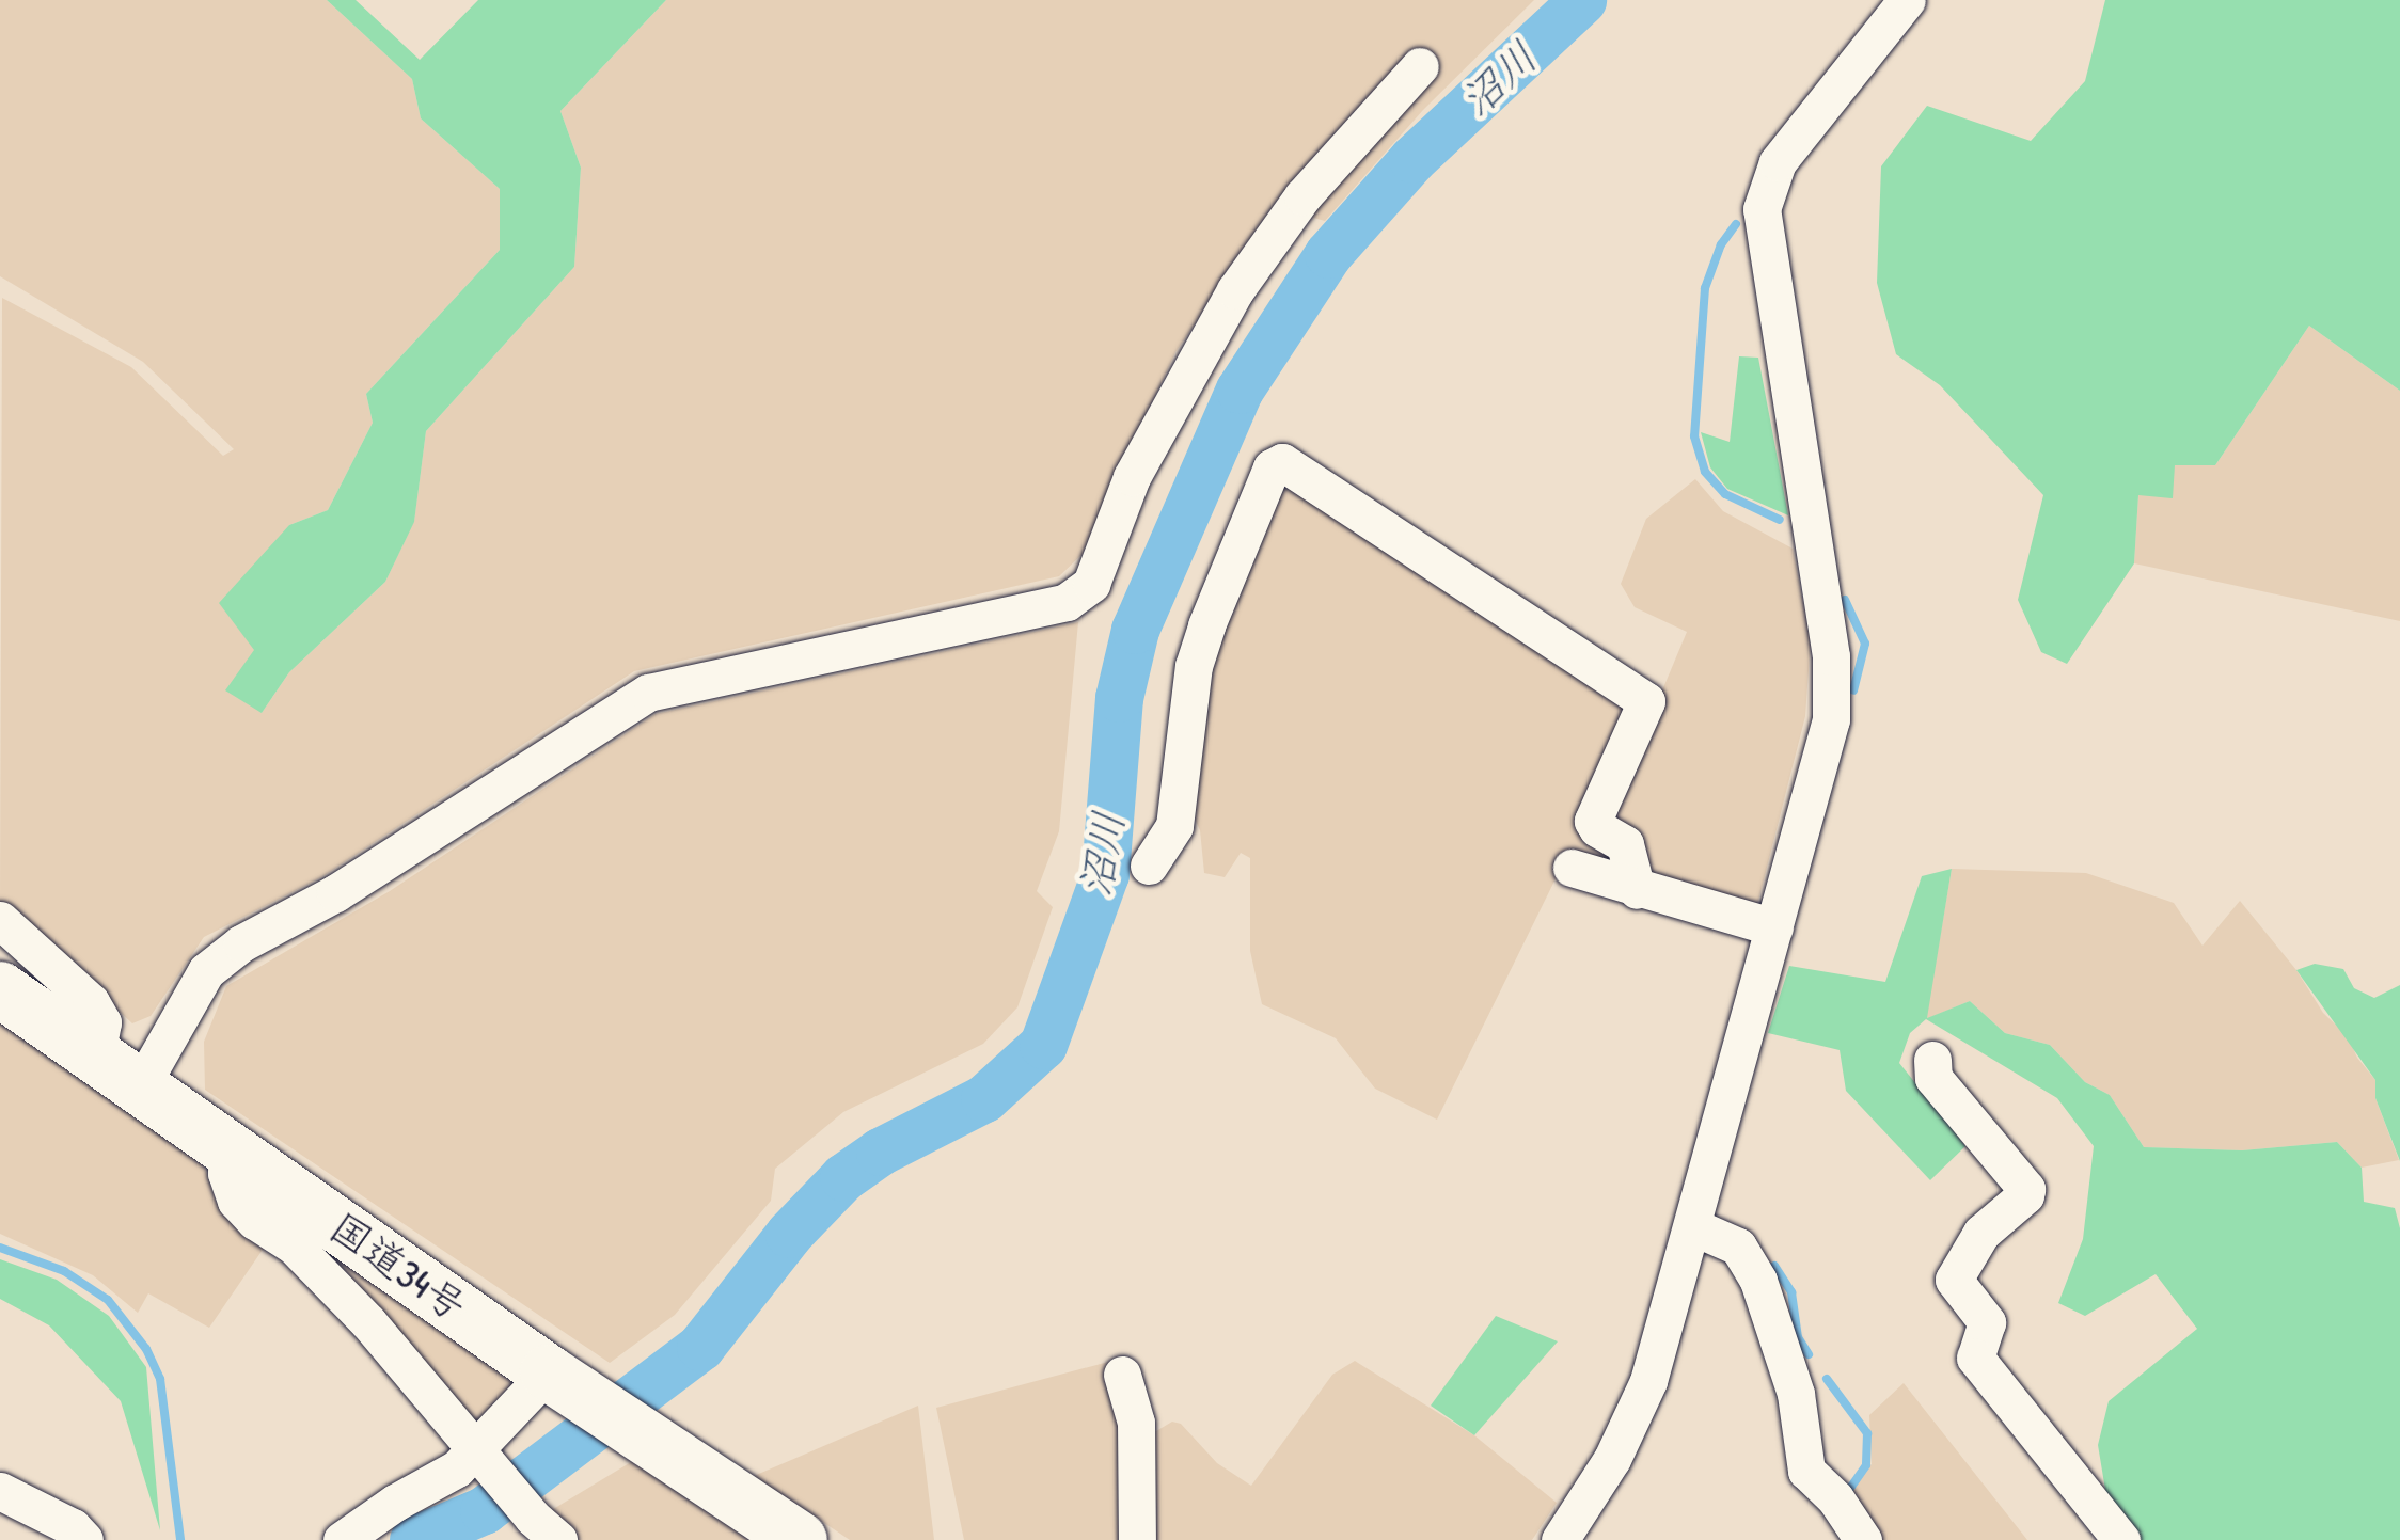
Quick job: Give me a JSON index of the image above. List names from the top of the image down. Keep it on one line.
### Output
{"streets":{"highway":["国道34号"]},"water":["沼川"]}
